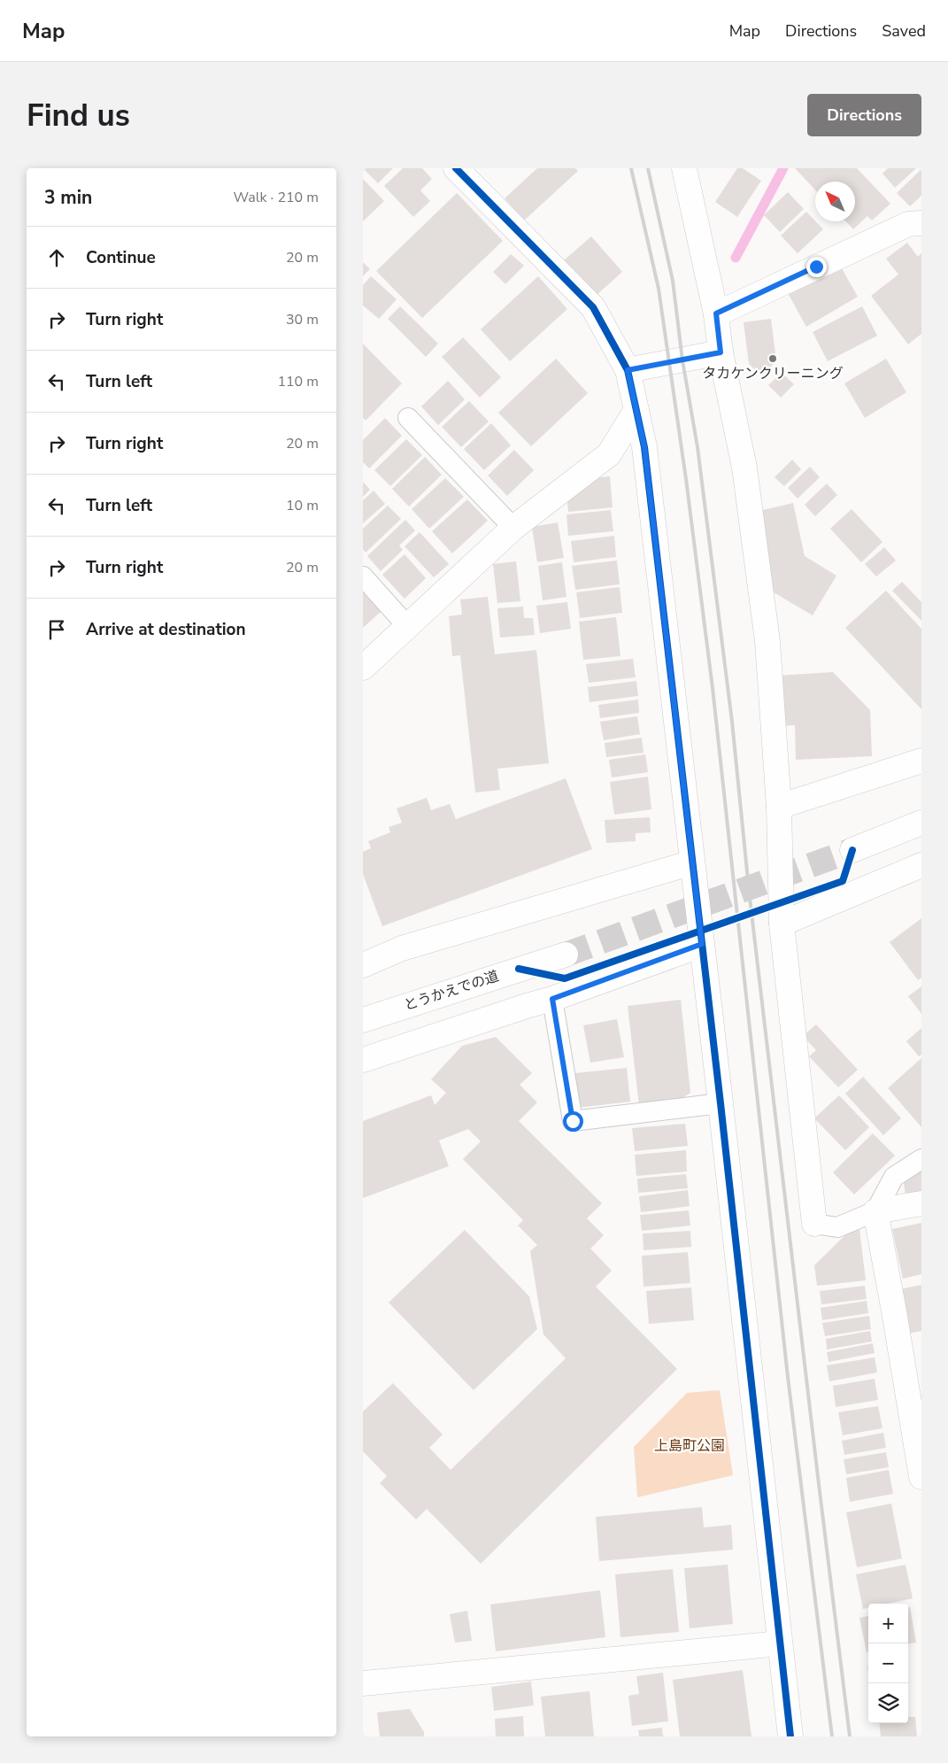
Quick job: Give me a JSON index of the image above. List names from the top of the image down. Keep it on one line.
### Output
{"streets":{"street":["とうかえでの道"]},"parks":["上島町公園"],"places":["タカケンクリーニング"],"north":"top left","page":{"header":"Map","nav":["Map","Directions","Saved"],"buttons":"Directions","title":"Find us","heading":["3 min","Walk · 210 m"],"list":[["Continue","20 m"],["Turn right","30 m"],["Turn left","110 m"],["Turn right","20 m"],["Turn left","10 m"],["Turn right","20 m"],"Arrive at destination"],"map_buttons":["+","−"]}}
